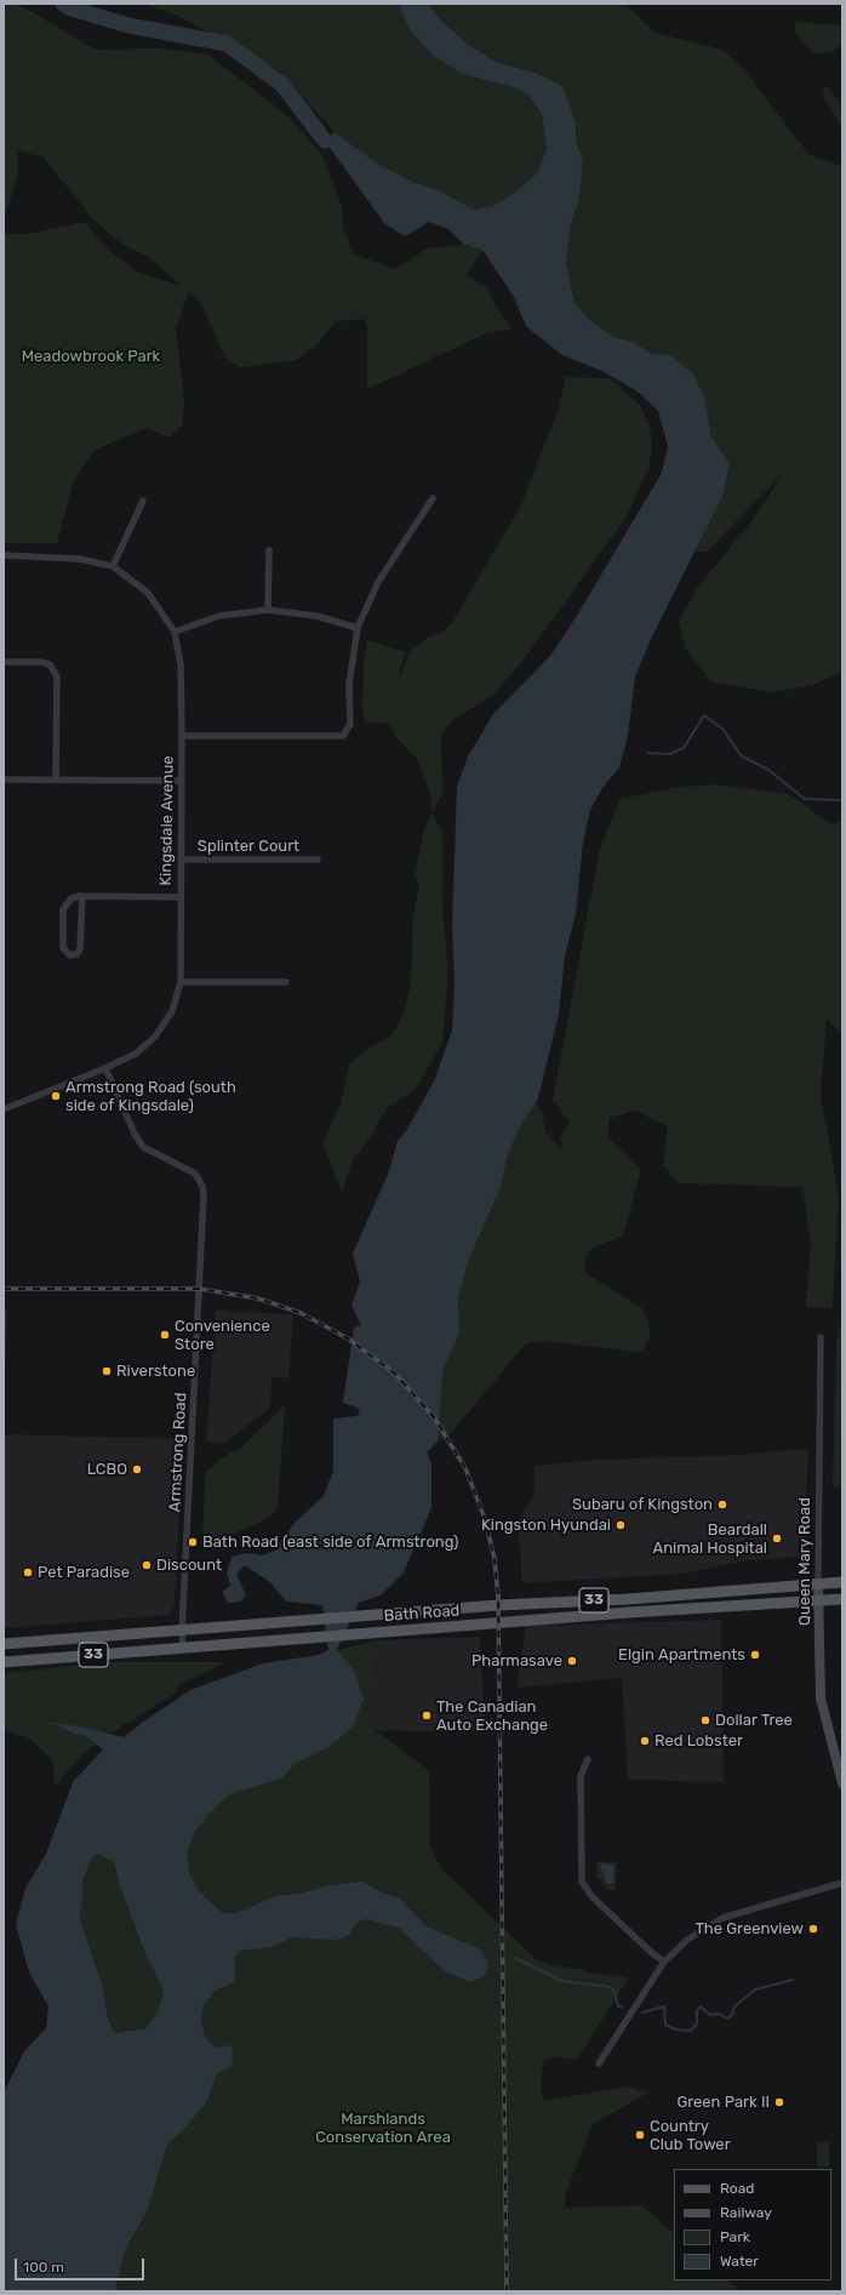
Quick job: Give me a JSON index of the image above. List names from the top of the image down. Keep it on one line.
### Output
{"streets":{"main road":["33","Bath Road"],"street":["Kingsdale Avenue","Splinter Court","Armstrong Road","Queen Mary Road"]},"crossings":[["Kingsdale Avenue","Splinter Court"],["Kingsdale Avenue","Armstrong Road"],["Armstrong Road","Bath Road"],["Queen Mary Road","Bath Road"]],"parks":["Meadowbrook Park","Marshlands Conservation Area"],"places":["Armstrong Road (south side of Kingsdale)","Convenience Store","Riverstone","LCBO","Subaru of Kingston","Kingston Hyundai","Beardall Animal Hospital","Bath Road (east side of Armstrong)","Discount","Pet Paradise","Elgin Apartments","Pharmasave","The Canadian Auto Exchange","Dollar Tree","Red Lobster","The Greenview","Green Park II","Country Club Tower"],"legend":["Road","Railway","Park","Water"],"scale_bar":"100 m"}
